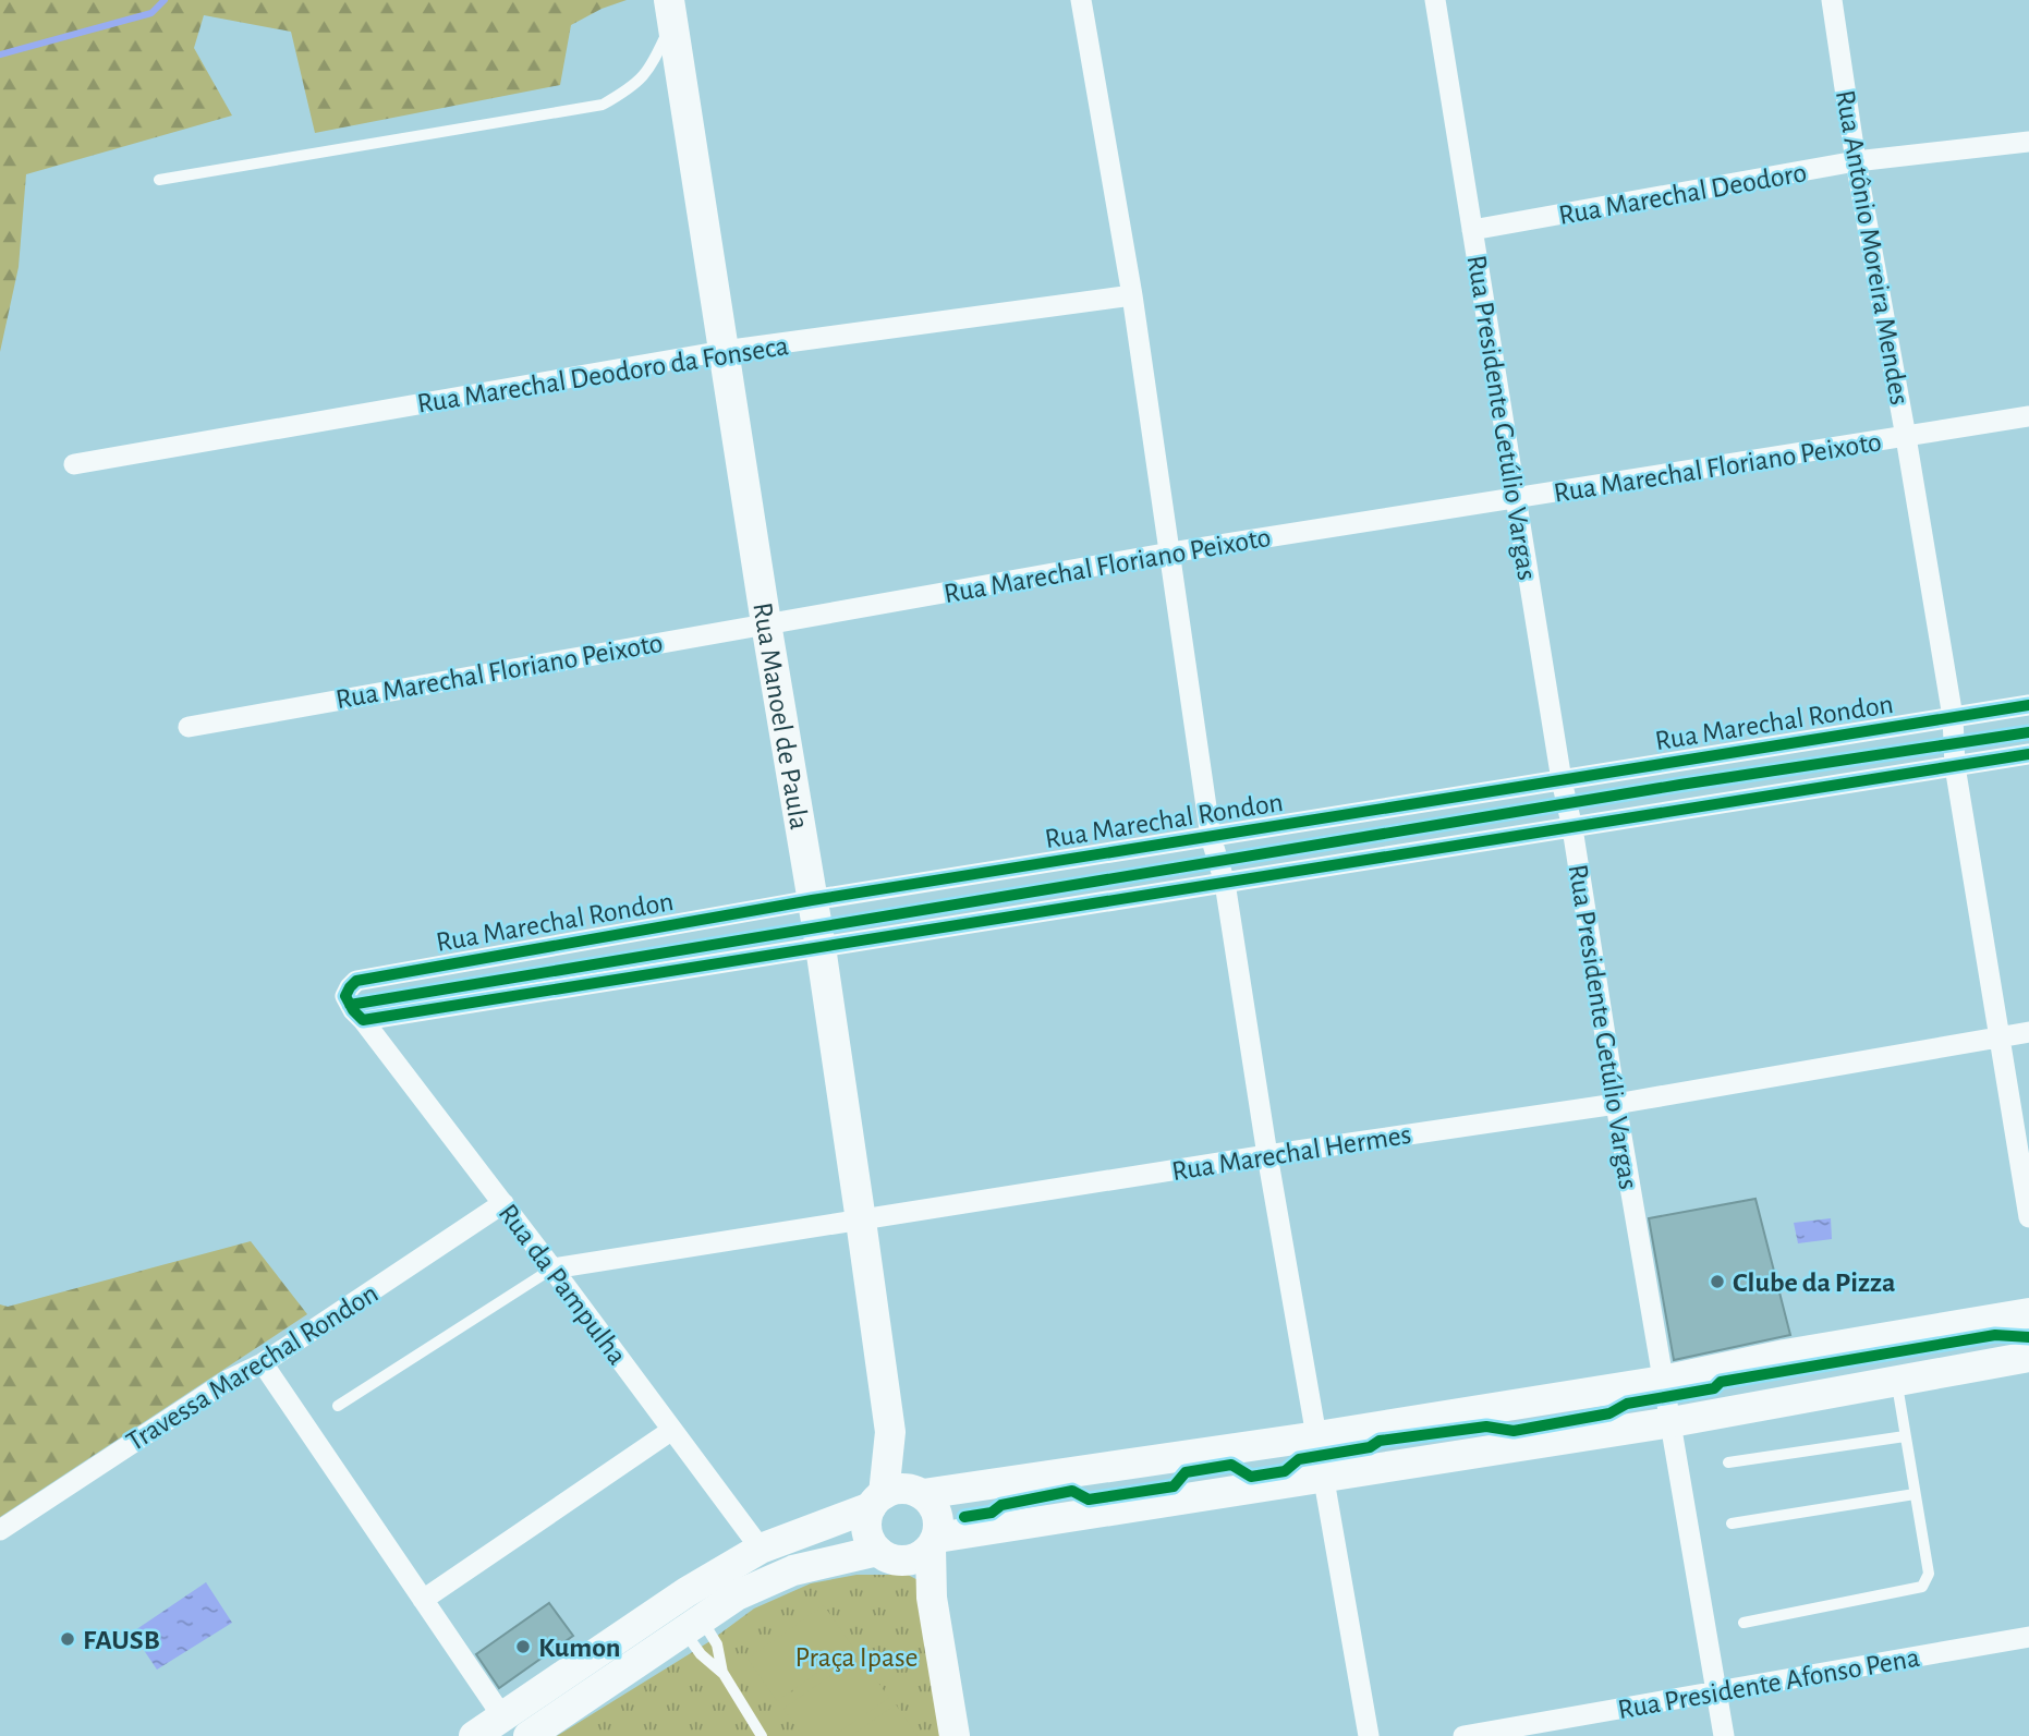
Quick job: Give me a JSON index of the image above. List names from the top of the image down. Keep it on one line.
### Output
{"streets":{"main road":["Rua Manoel de Paula"],"street":["Rua Marechal Deodoro","Rua Antônio Moreira Mendes","Rua Marechal Deodoro da Fonseca","Rua Presidente Getúlio Vargas","Rua Marechal Floriano Peixoto","Rua Marechal Rondon","Rua Marechal Hermes","Rua da Pampulha","Travessa Marechal Rondon","Rua Presidente Afonso Pena"]},"crossings":[["Rua Marechal Deodoro","Rua Antônio Moreira Mendes"],["Rua Marechal Deodoro","Rua Presidente Getúlio Vargas"],["Rua Antônio Moreira Mendes","Rua Marechal Floriano Peixoto"],["Rua Antônio Moreira Mendes","Rua Marechal Rondon"],["Rua Antônio Moreira Mendes","Rua Marechal Hermes"],["Rua Marechal Deodoro da Fonseca","Rua Manoel de Paula"],["Rua Presidente Getúlio Vargas","Rua Marechal Floriano Peixoto"],["Rua Presidente Getúlio Vargas","Rua Marechal Rondon"],["Rua Presidente Getúlio Vargas","Rua Marechal Hermes"],["Rua Presidente Getúlio Vargas","Rua Presidente Afonso Pena"],["Rua Marechal Floriano Peixoto","Rua Manoel de Paula"],["Rua Manoel de Paula","Rua Marechal Rondon"],["Rua Manoel de Paula","Rua Marechal Hermes"],["Rua Marechal Rondon","Rua da Pampulha"],["Rua Marechal Hermes","Rua da Pampulha"],["Rua da Pampulha","Travessa Marechal Rondon"]],"parks":["Praça Ipase"],"places":["Clube da Pizza","FAUSB","Kumon"]}
